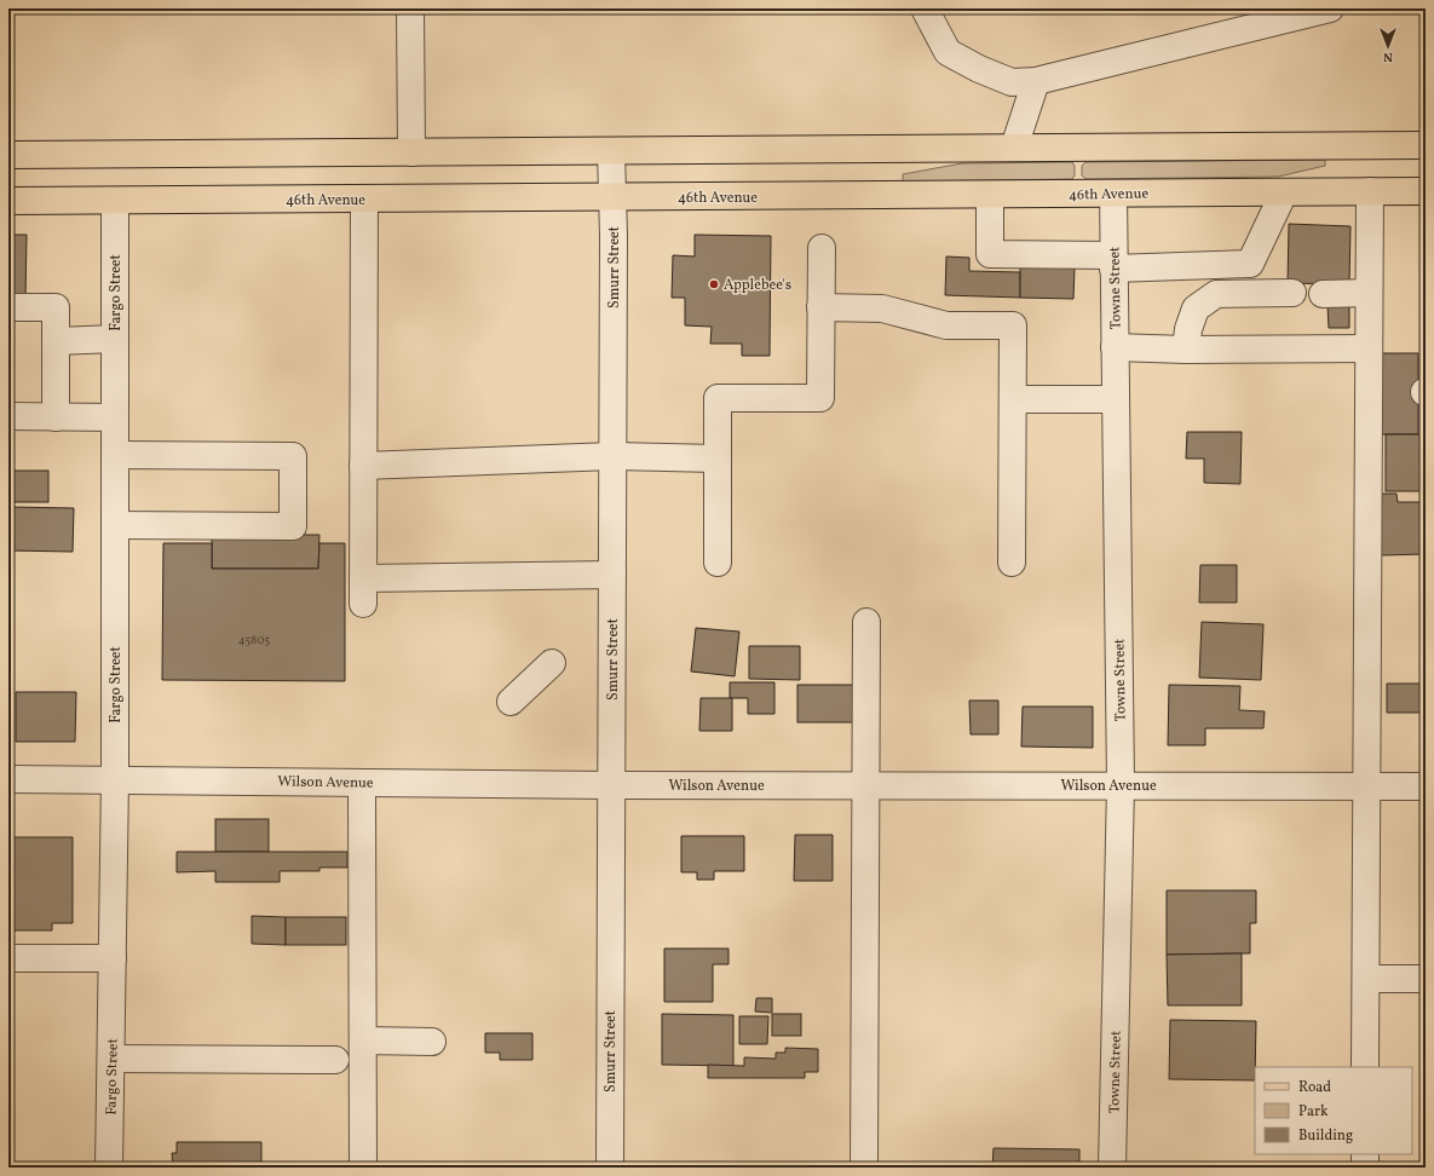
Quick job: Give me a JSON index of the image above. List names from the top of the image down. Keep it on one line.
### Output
{"streets":{"main road":["46th Avenue"],"street":["Smurr Street","Towne Street","Fargo Street","Wilson Avenue"]},"crossings":[["46th Avenue","Smurr Street"],["46th Avenue","Towne Street"],["46th Avenue","Fargo Street"],["Smurr Street","Wilson Avenue"],["Towne Street","Wilson Avenue"],["Fargo Street","Wilson Avenue"]],"places":["Applebee's"],"house_numbers":["45805"],"legend":["Road","Park","Building"],"north":"bottom"}
